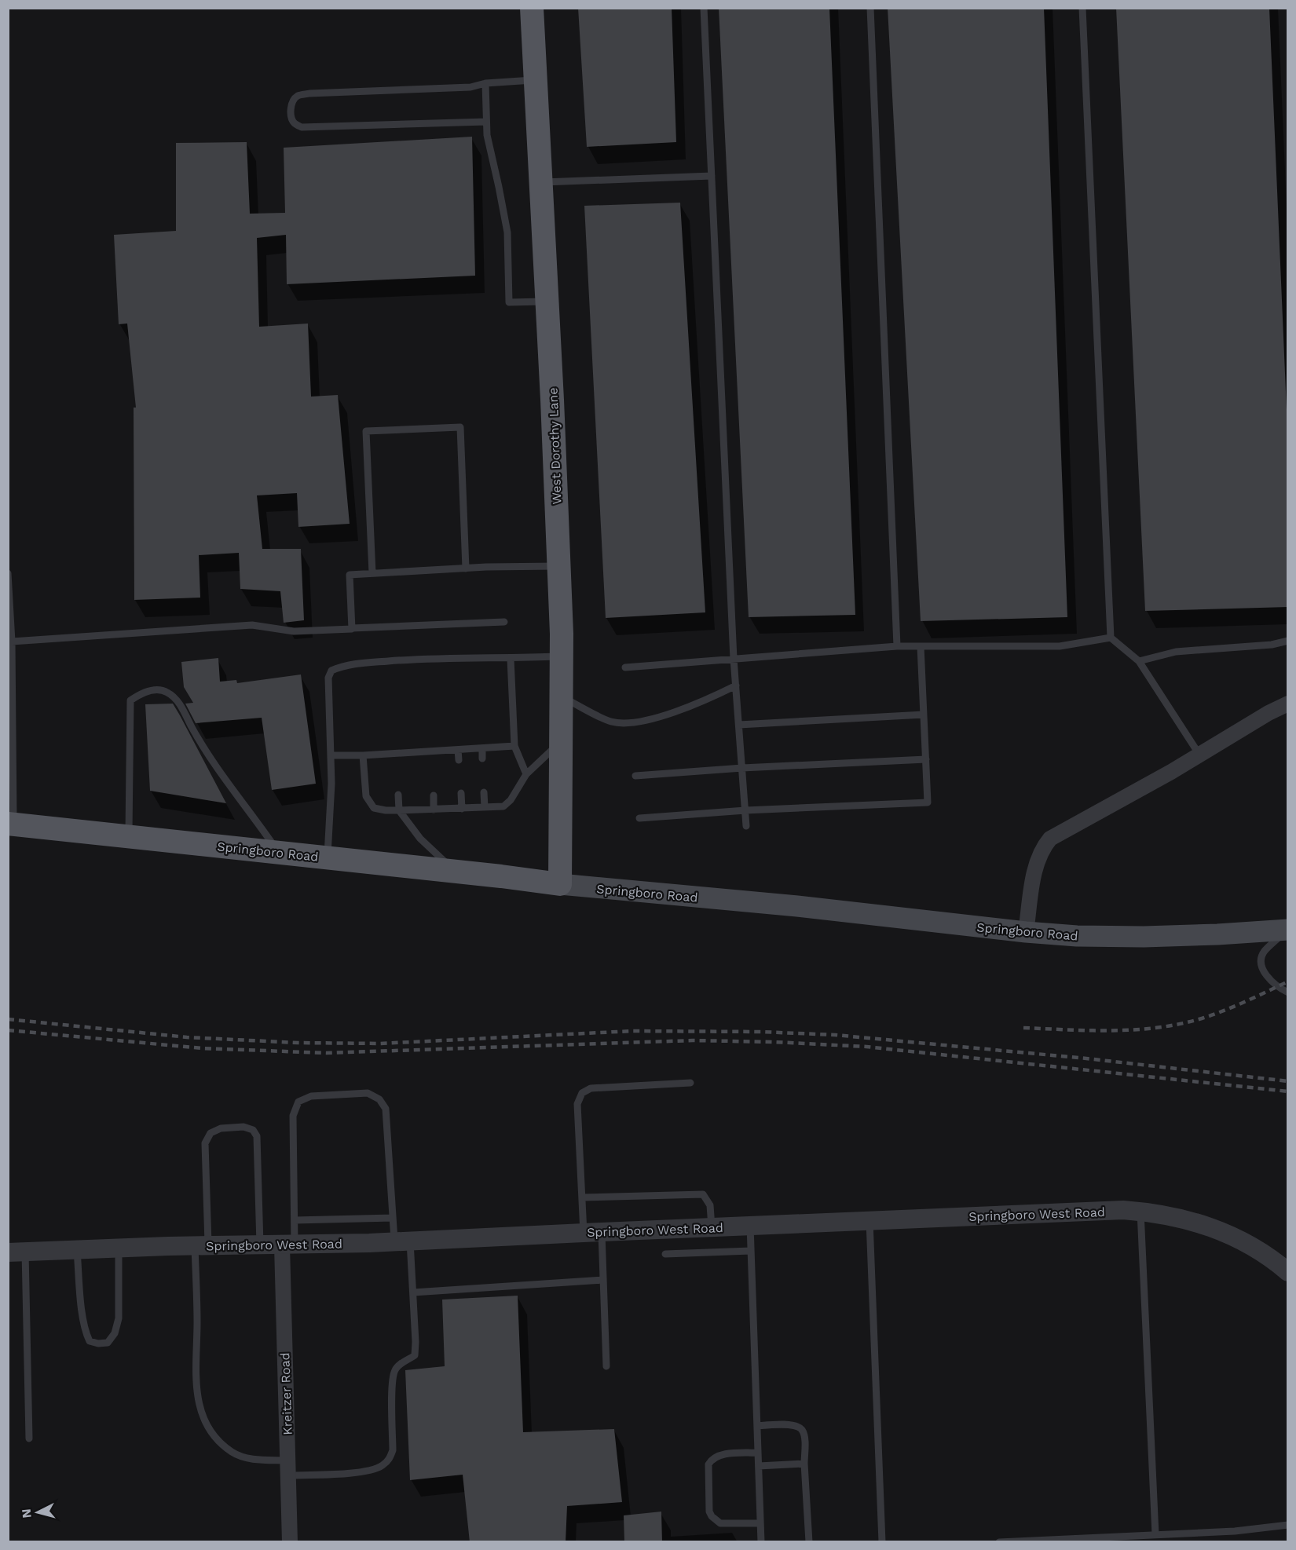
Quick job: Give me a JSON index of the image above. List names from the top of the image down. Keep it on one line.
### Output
{"streets":{"main road":["West Dorothy Lane","Springboro Road"],"street":["Springboro West Road","Kreitzer Road"]},"crossings":[["West Dorothy Lane","Springboro Road"],["Springboro West Road","Kreitzer Road"]],"north":"left"}
